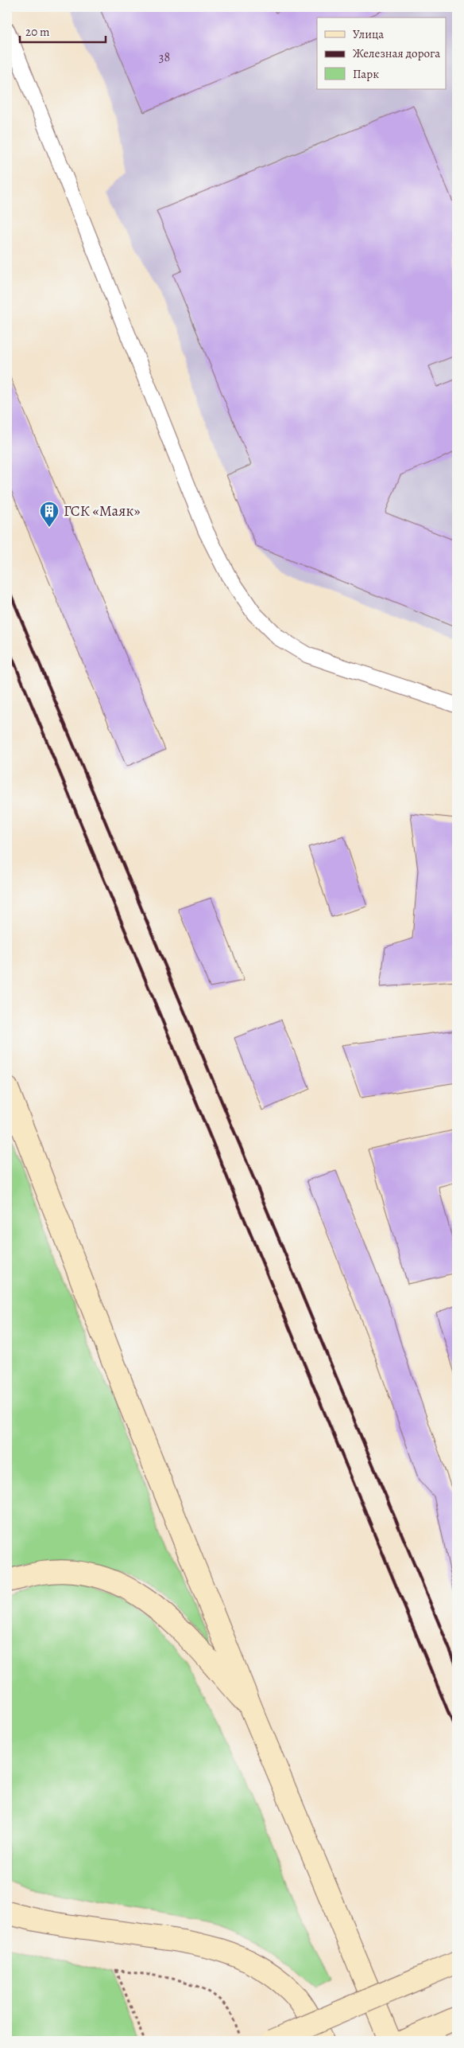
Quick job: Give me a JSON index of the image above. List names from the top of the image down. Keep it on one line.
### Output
{"places":{"building":["ГСК «Маяк»"]},"house_numbers":["38"],"legend":["Улица","Железная дорога","Парк"],"scale_bar":"20 m"}
